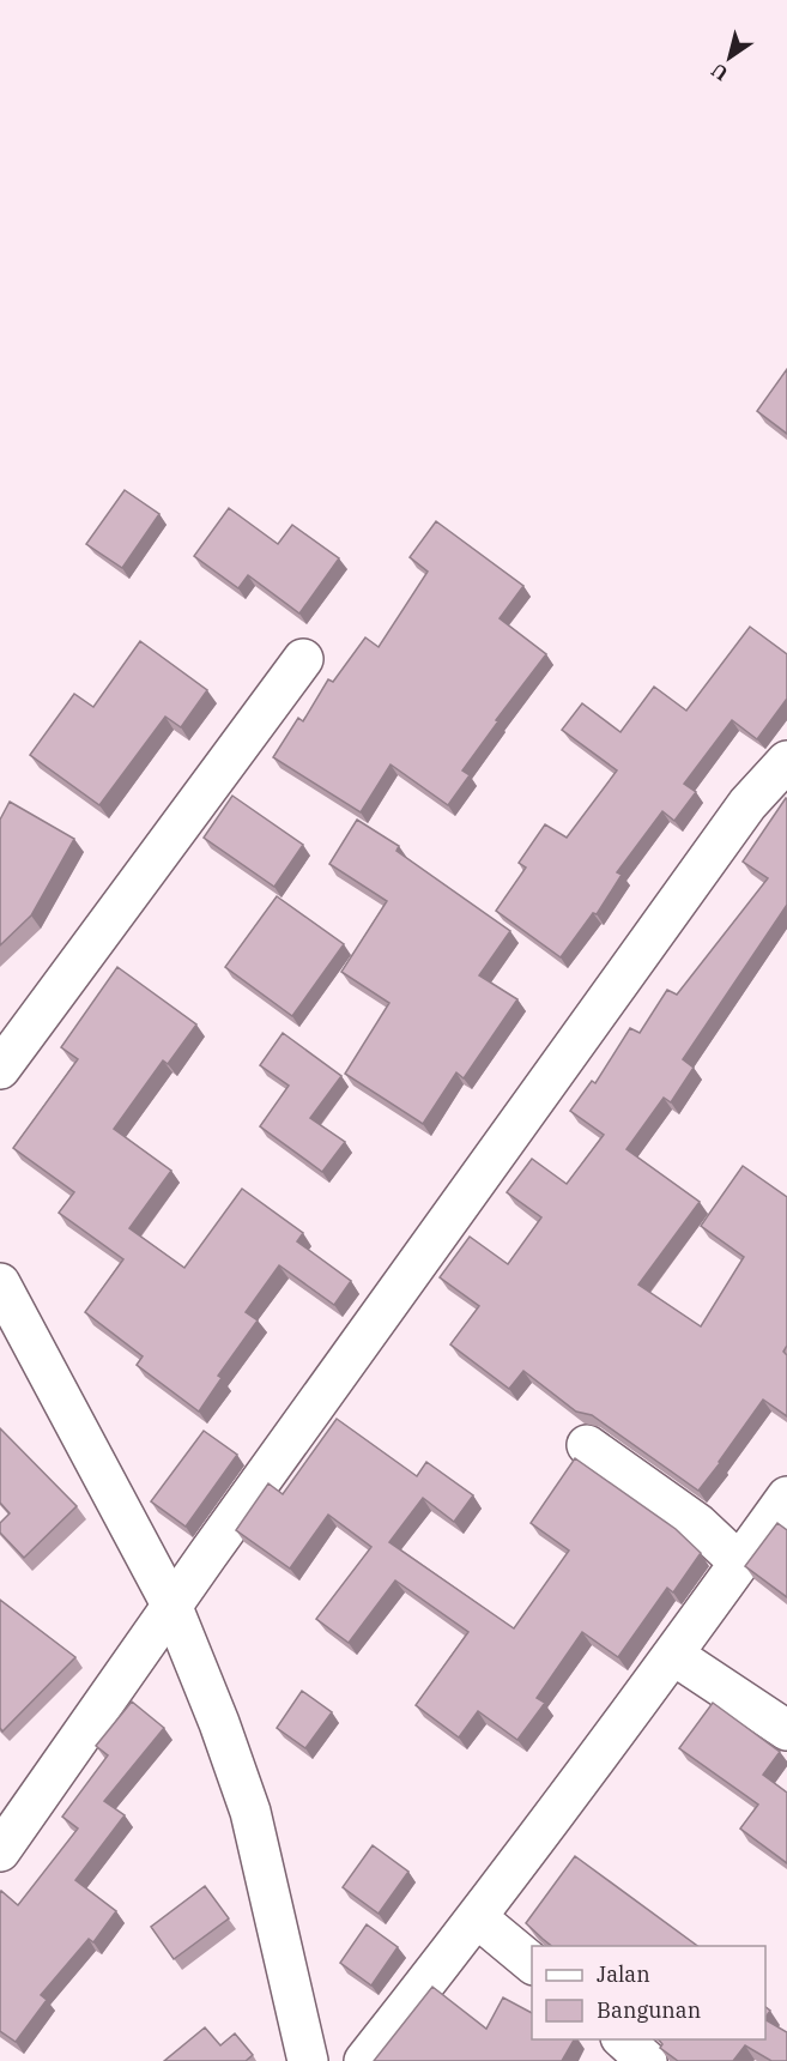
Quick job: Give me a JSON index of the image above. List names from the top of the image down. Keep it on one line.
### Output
{"legend":["Jalan","Bangunan"],"north":"bottom left"}
